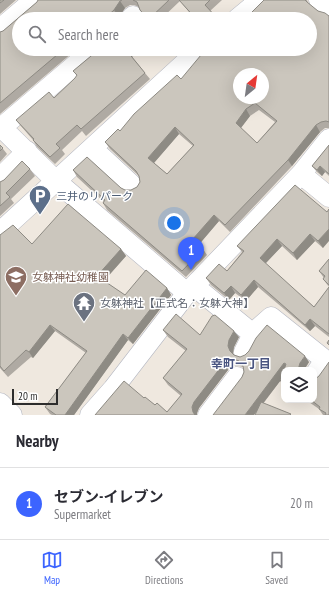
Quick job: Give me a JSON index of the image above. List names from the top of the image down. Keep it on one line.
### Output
{"districts":["幸町一丁目"],"places":{"parking":["三井のリパーク"],"school or university":["女躰神社幼稚園"],"temple":["女躰神社【正式名：女躰大神】"]},"scale_bar":"20 m","north":"top right","page":{"search":"Search here","pins":"1","scale":"20 m","heading":"Nearby","list":[{"mark":"1","name":"セブン-イレブン","note":"Supermarket","value":"20 m"}],"nav":["Map","Directions","Saved"]}}
